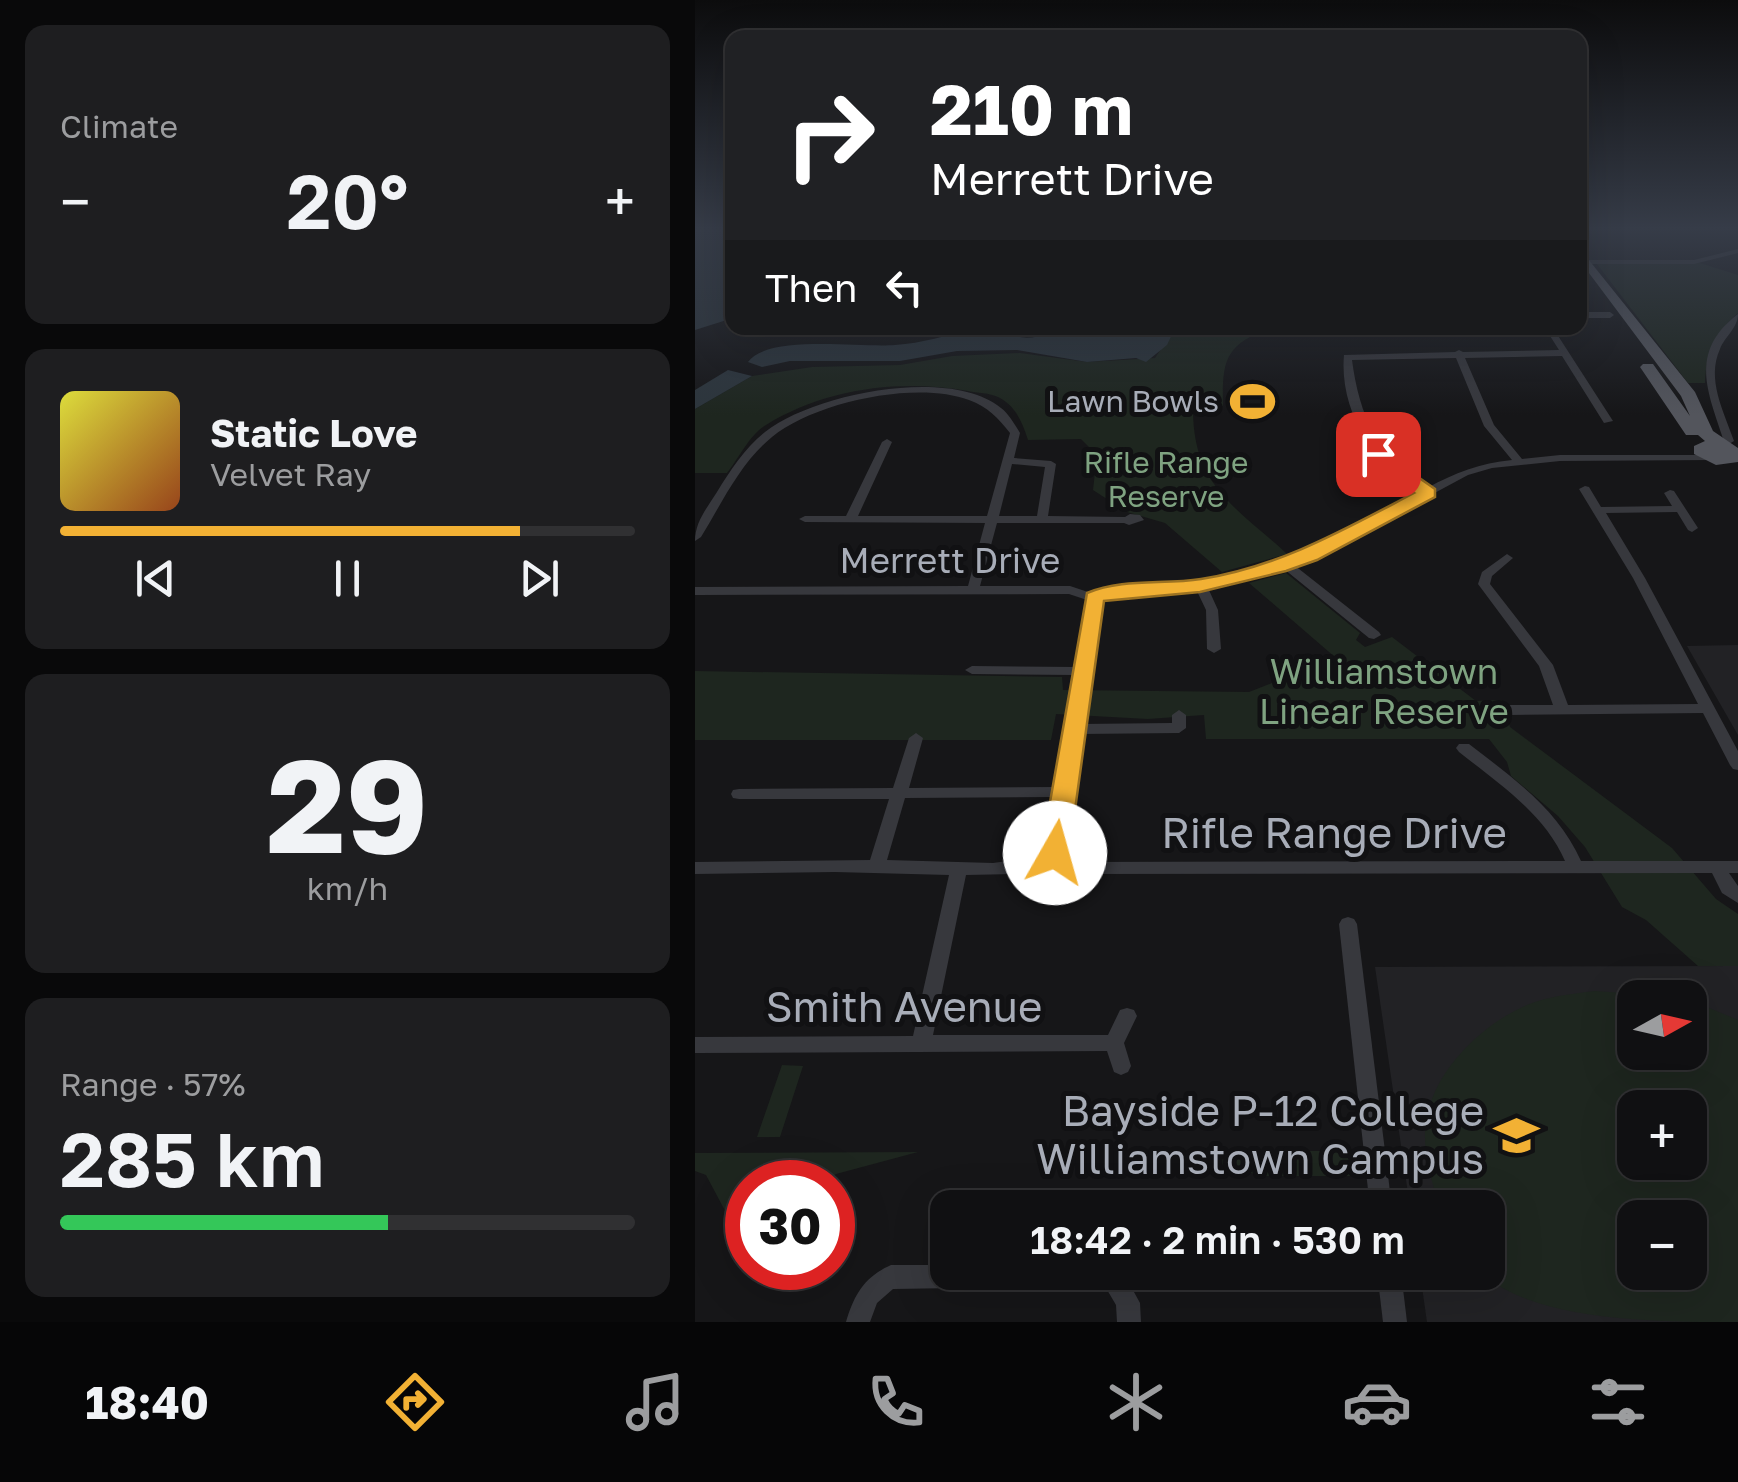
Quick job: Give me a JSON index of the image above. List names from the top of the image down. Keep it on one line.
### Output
{"streets":{"street":["Merrett Drive","Rifle Range Drive","Smith Avenue"]},"parks":["Rifle Range Reserve","Williamstown Linear Reserve"],"places":{"sports":["Lawn Bowls"],"school or university":["Bayside P-12 College Williamstown Campus"]},"north":"right","page":{"tile":["Climate",["29","km/h"],["Range · 57%","285 km"]],"turn":["210 m","Merrett Drive"],"heat":["−","20°","+"],"then":"Then","song":["Static Love","Velvet Ray"],"map_buttons":["+","−"],"limit":"30","trip":"18:42 · 2 min · 530 m","tabs":"18:40"}}
